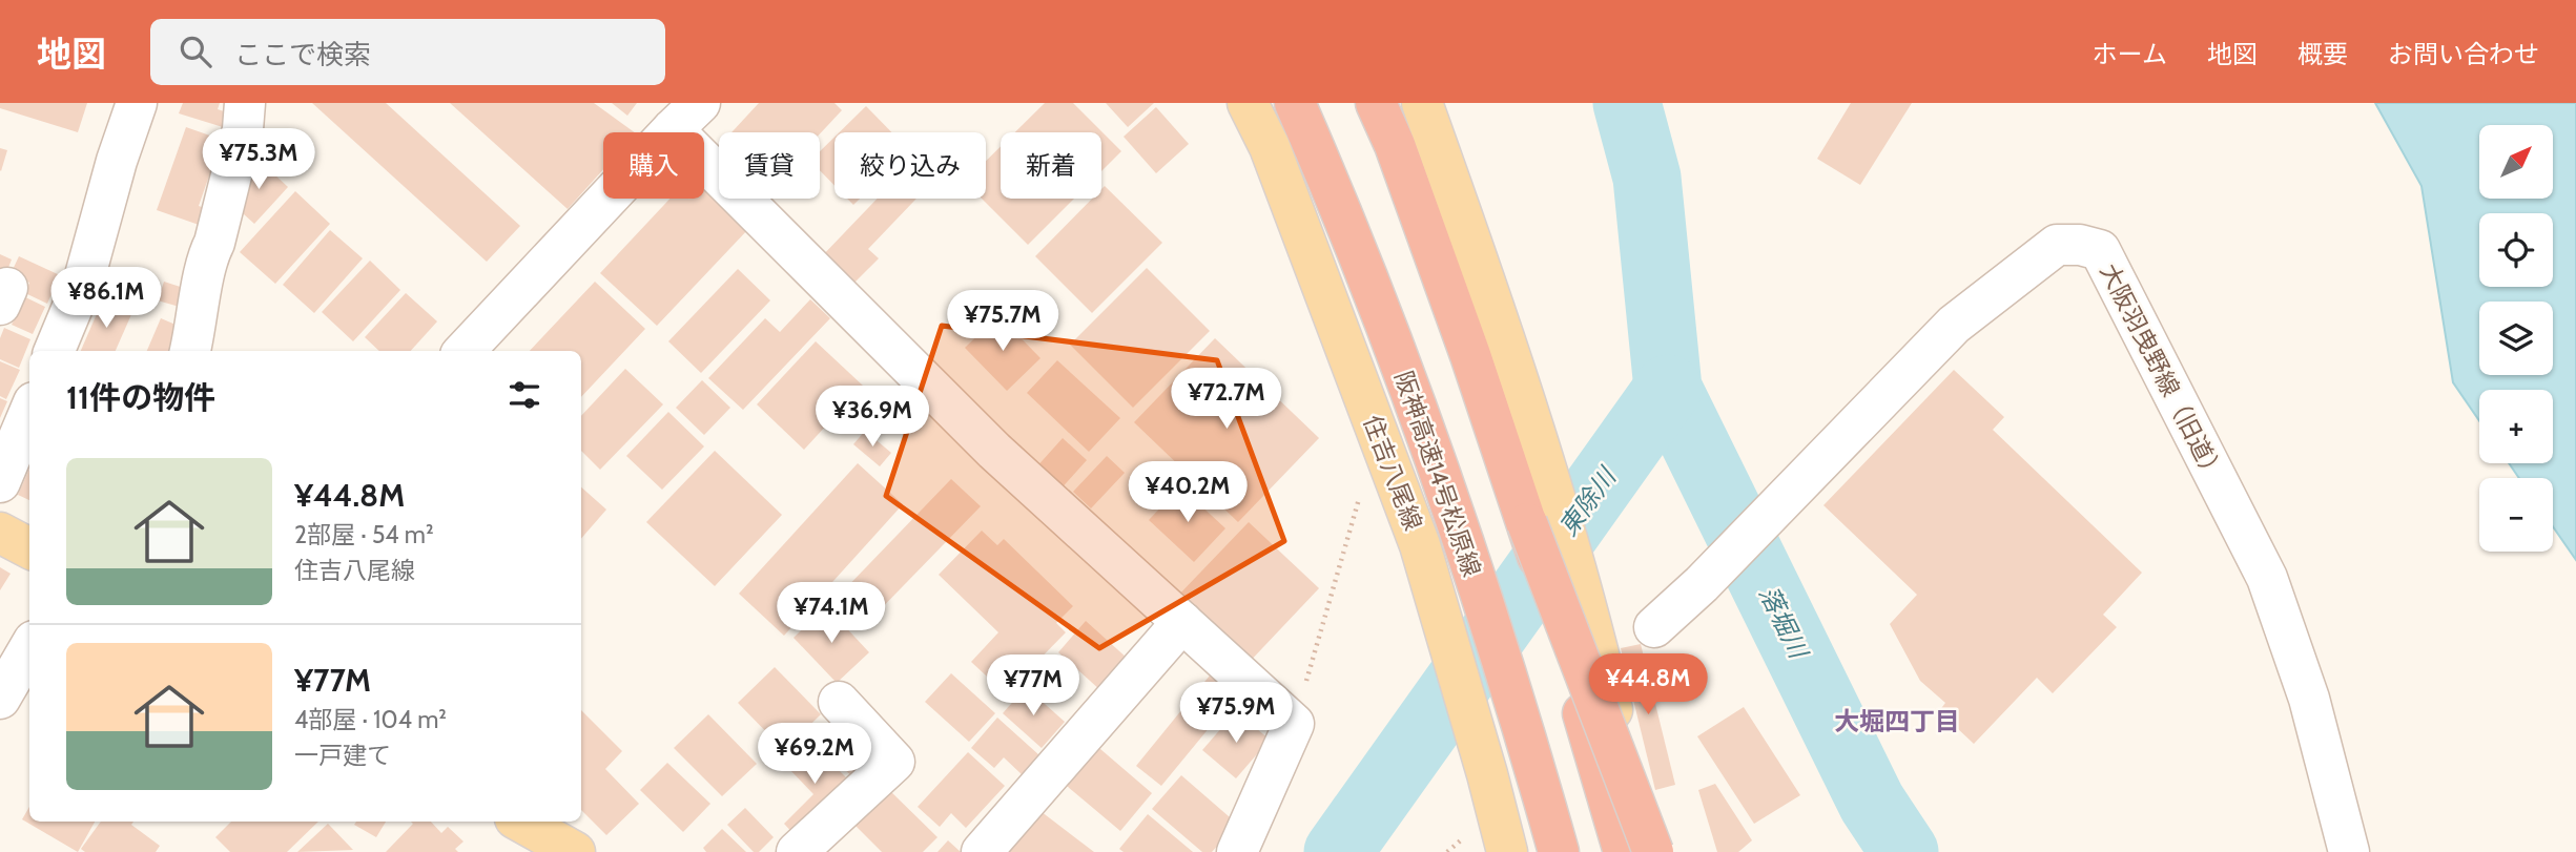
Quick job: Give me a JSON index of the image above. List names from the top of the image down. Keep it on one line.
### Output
{"streets":{"highway":["阪神高速14号松原線"],"main road":["住吉八尾線"],"street":["大阪羽曳野線（旧道）"]},"districts":["大堀四丁目"],"water":["東除川","落堀川"],"north":"top right","page":{"header":"地図","search":"ここで検索","nav":["ホーム","地図","概要","お問い合わせ"],"map_buttons":["+","−"],"price":["¥75.3M","¥86.1M","¥75.7M","¥72.7M","¥36.9M","¥40.2M","¥74.1M","¥44.8M","¥77M","¥75.9M","¥69.2M"],"chip":["購入","賃貸","絞り込み","新着"],"heading":"11件の物件","list":[{"name":"¥44.8M","note":"2部屋 · 54 m² · 住吉八尾線"},{"name":"¥77M","note":"4部屋 · 104 m² · 一戸建て"}]}}
